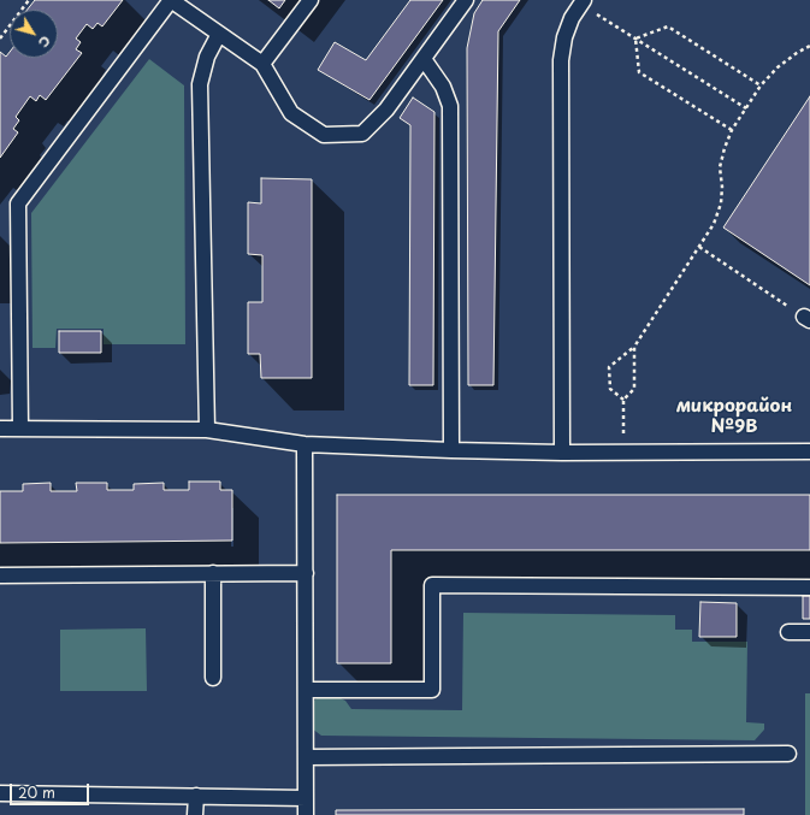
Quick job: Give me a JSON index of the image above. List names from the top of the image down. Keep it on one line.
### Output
{"districts":["микрорайон №9В"],"scale_bar":"20 m","north":"bottom right"}
